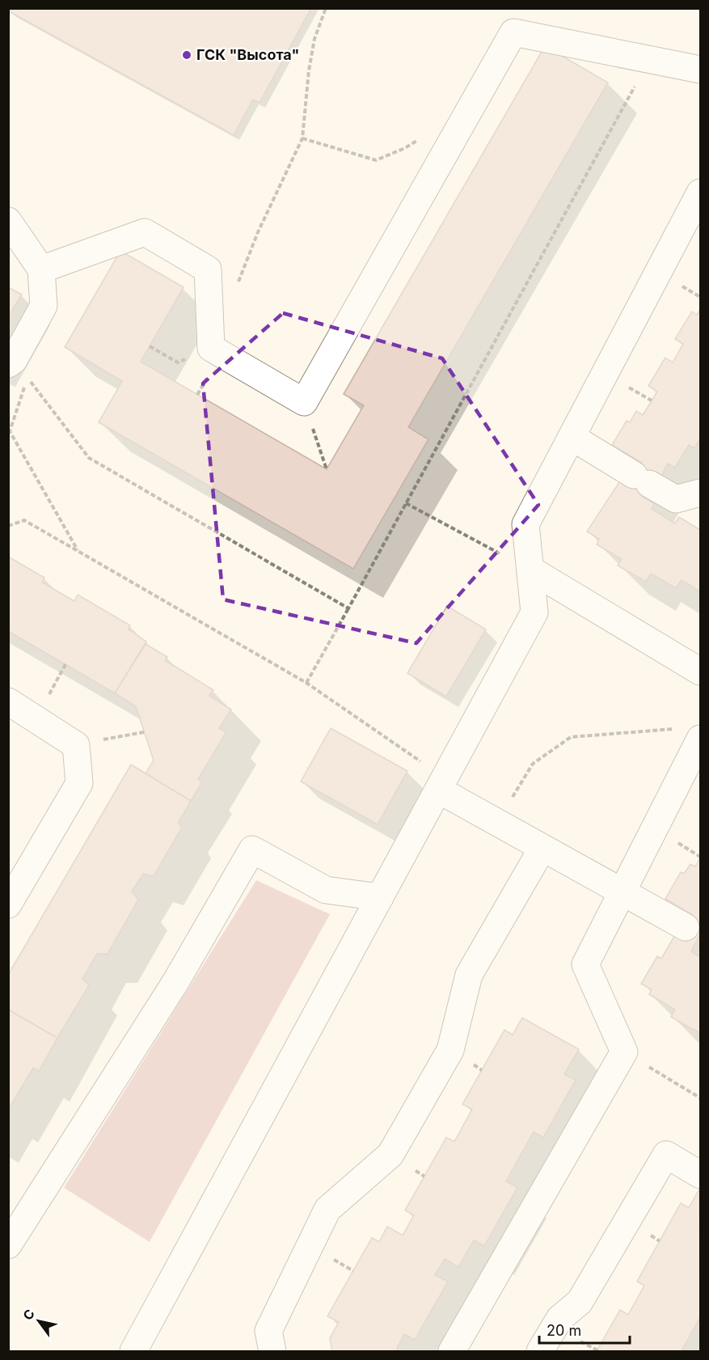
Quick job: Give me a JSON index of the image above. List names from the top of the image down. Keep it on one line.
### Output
{"places":["ГСК \"Высота\""],"scale_bar":"20 m","north":"top left"}
